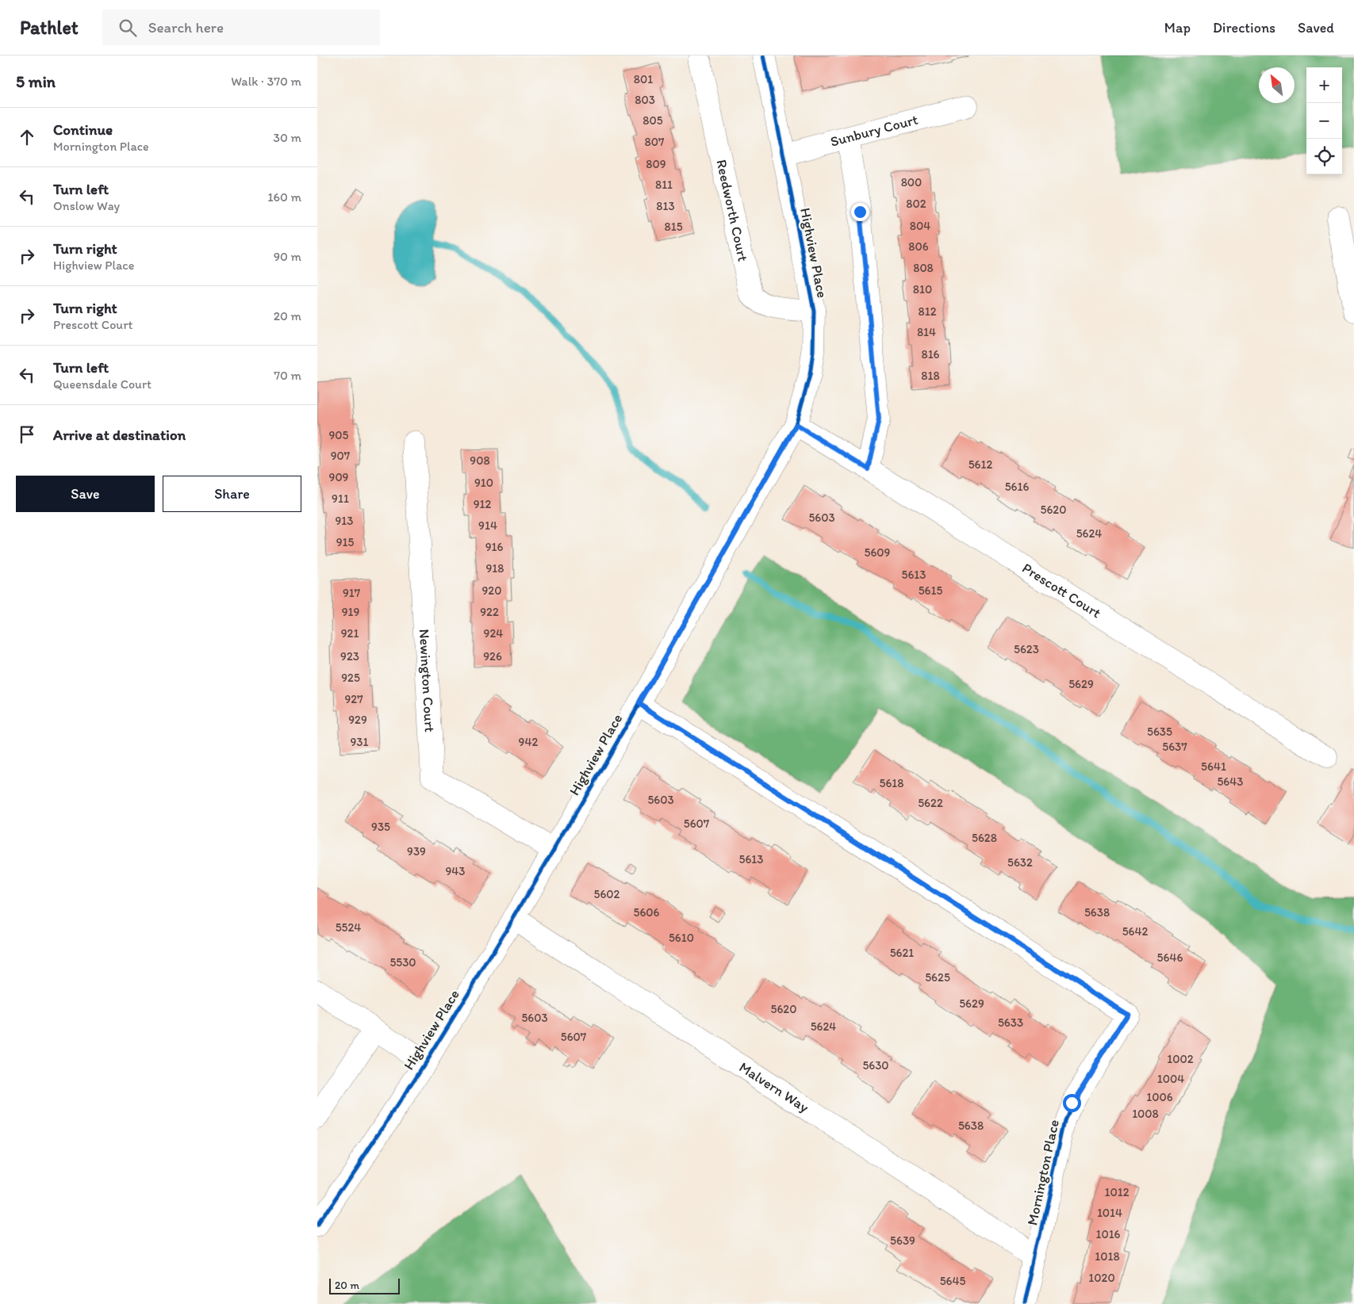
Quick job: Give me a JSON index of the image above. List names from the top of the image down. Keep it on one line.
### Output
{"streets":{"street":["Sunbury Court","Reedworth Court","Highview Place","Prescott Court","Newington Court","Malvern Way","Mornington Place"]},"crossings":[["Sunbury Court","Highview Place"],["Reedworth Court","Highview Place"],["Highview Place","Prescott Court"],["Highview Place","Newington Court"],["Highview Place","Malvern Way"],["Highview Place","Mornington Place"],["Malvern Way","Mornington Place"]],"house_numbers":["801","803","805","807","809","800","811","802","813","804","815","806","808","810","812","814","816","818","905","907","908","5612","909","910","5616","911","912","5620","5603","913","914","5624","915","916","5609","918","5613","920","5615","917","919","922","921","924","5623","923","926","925","5629","927","929","5635","931","942","5637","5641","5643","5618","5603","5622","5607","935","5628","939","5613","5632","943","5602","5606","5638","5524","5642","5610","5621","5646","5530","5625","5629","5620","5603","5633","5624","5607","1002","5630","1004","1006","1008","5638","1012","1014","1016","5639","1018","1020","5645"],"scale_bar":"20 m","north":"top left","page":{"header":"Pathlet","search":"Search here","nav":["Map","Directions","Saved"],"heading":["5 min","Walk · 370 m"],"map_buttons":["+","−"],"list":[["Continue","Mornington Place","30 m"],["Turn left","Onslow Way","160 m"],["Turn right","Highview Place","90 m"],["Turn right","Prescott Court","20 m"],["Turn left","Queensdale Court","70 m"],"Arrive at destination"],"buttons":["Save","Share"],"scale":"20 m"}}
